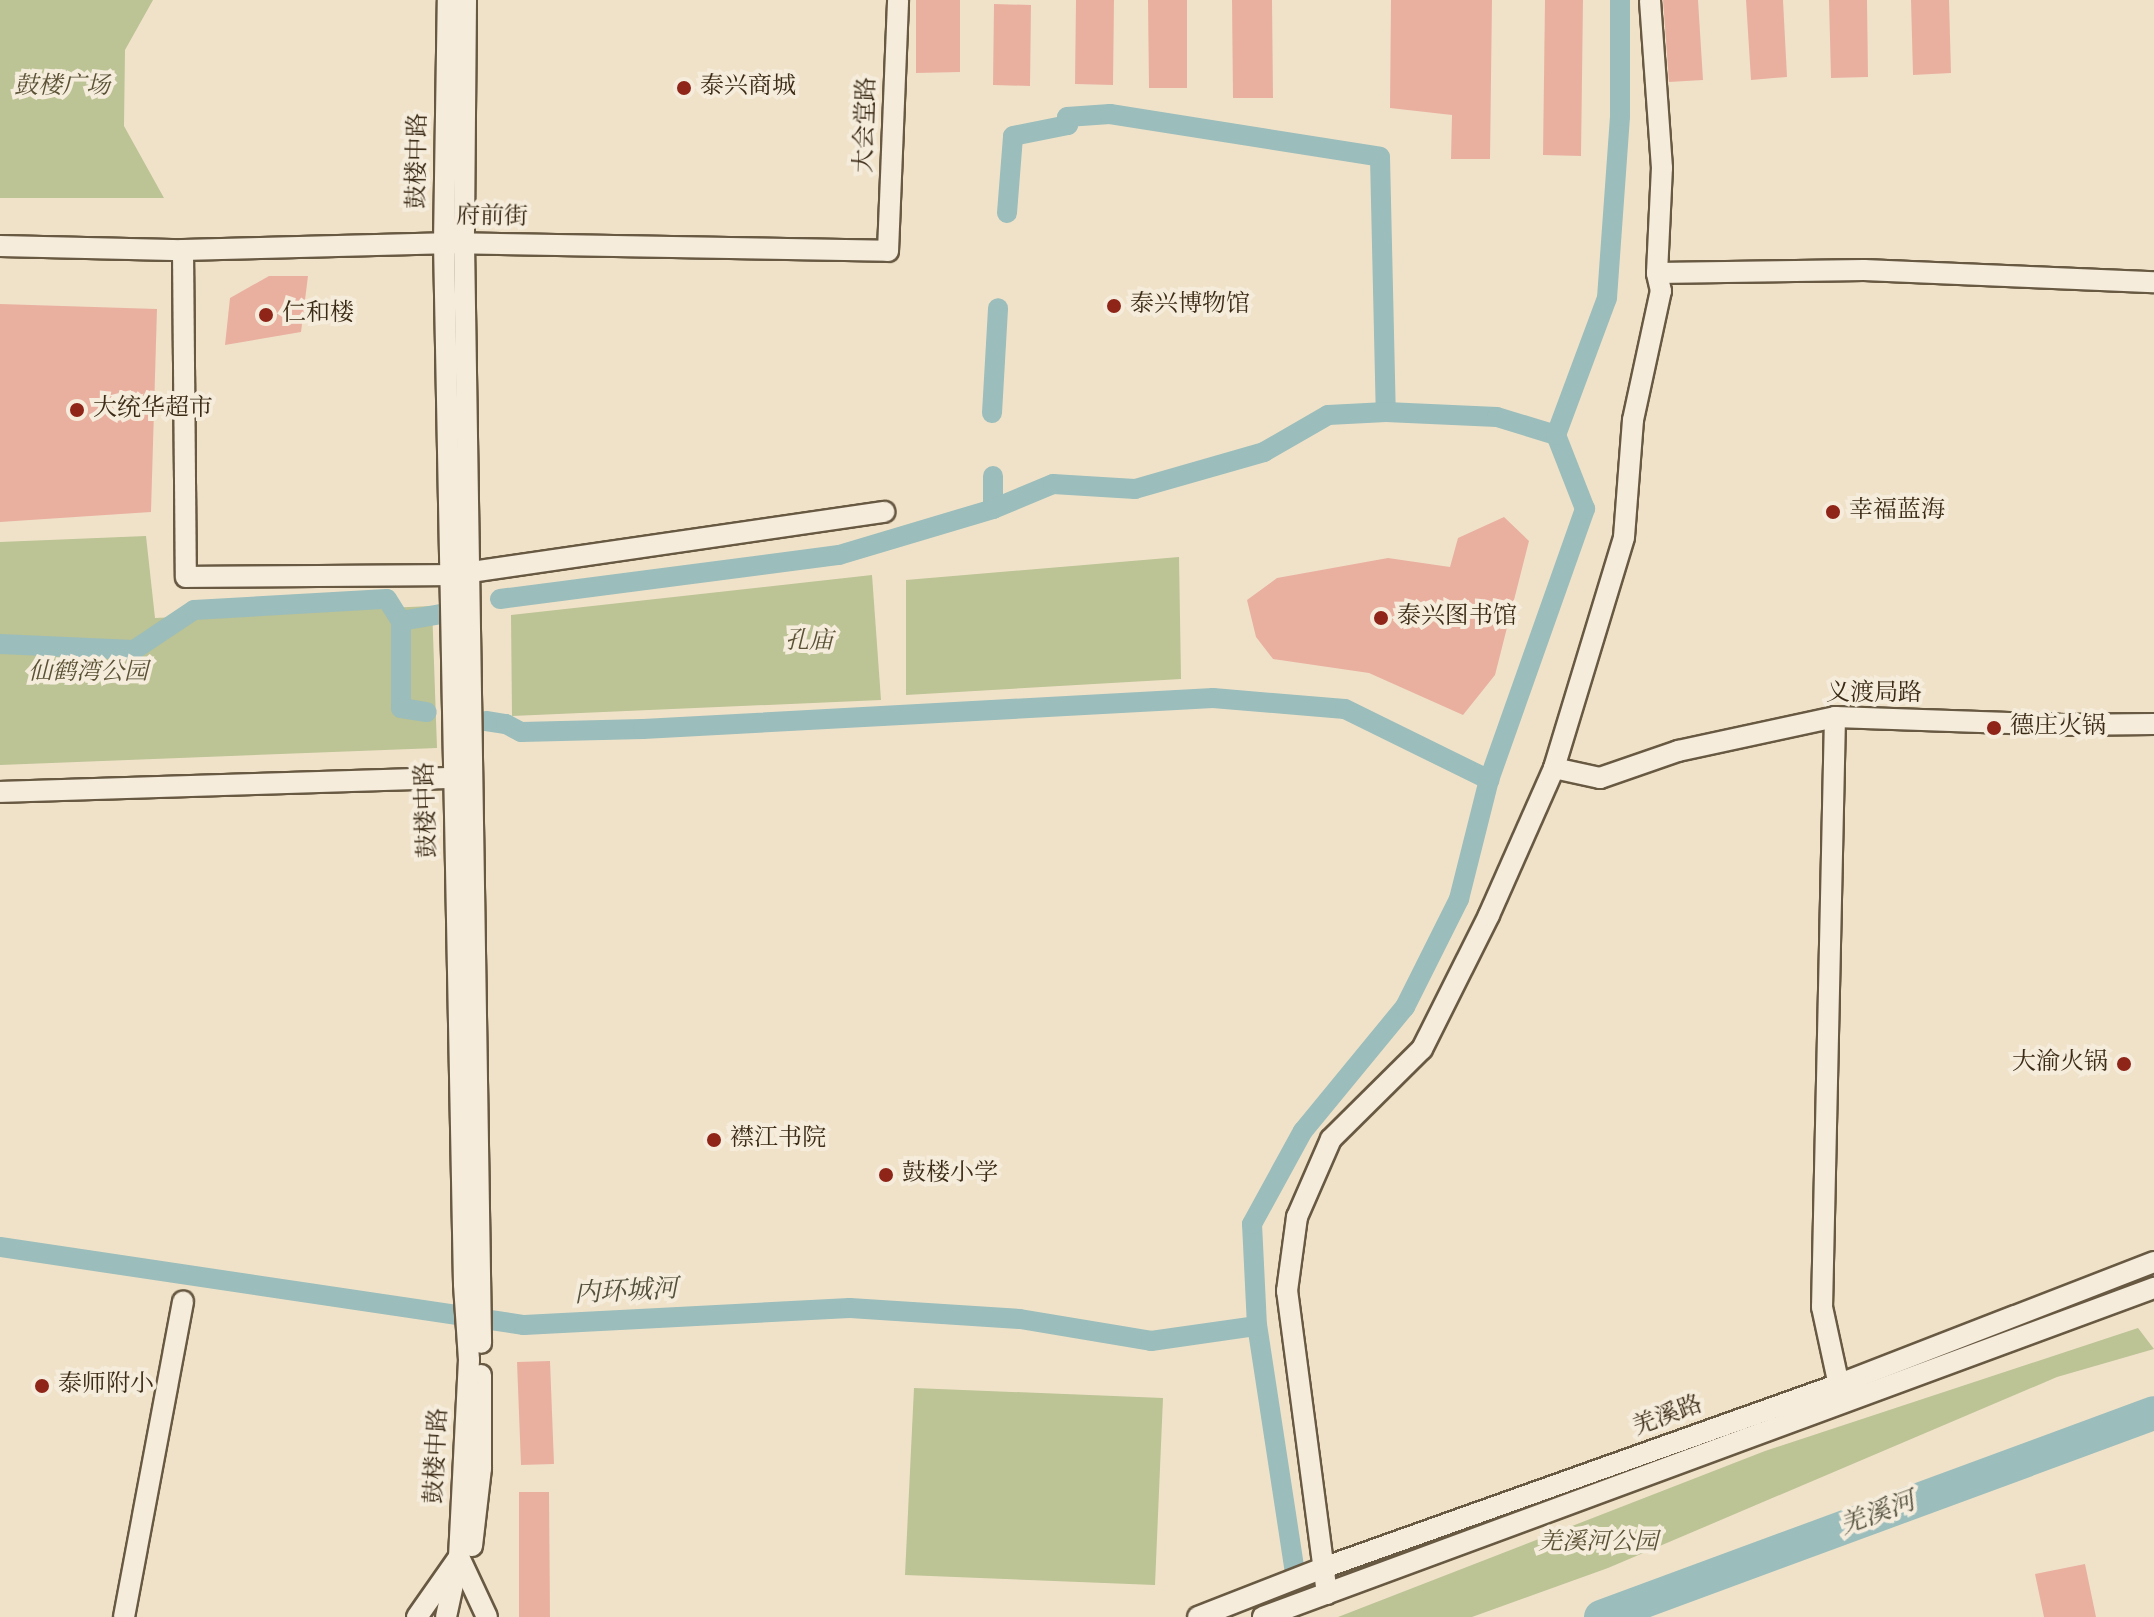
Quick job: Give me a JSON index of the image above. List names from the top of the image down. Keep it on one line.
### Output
{"streets":{"street":["大会堂路","鼓楼中路","府前街","义渡局路","羌溪路"]},"crossings":[["大会堂路","府前街"],["鼓楼中路","府前街"]],"water":["内环城河","羌溪河"],"parks":["鼓楼广场","孔庙","仙鹤湾公园","羌溪河公园"],"places":["泰兴商城","泰兴博物馆","仁和楼","大统华超市","幸福蓝海","泰兴图书馆","德庄火锅","大渝火锅","襟江书院","鼓楼小学","泰师附小"]}
